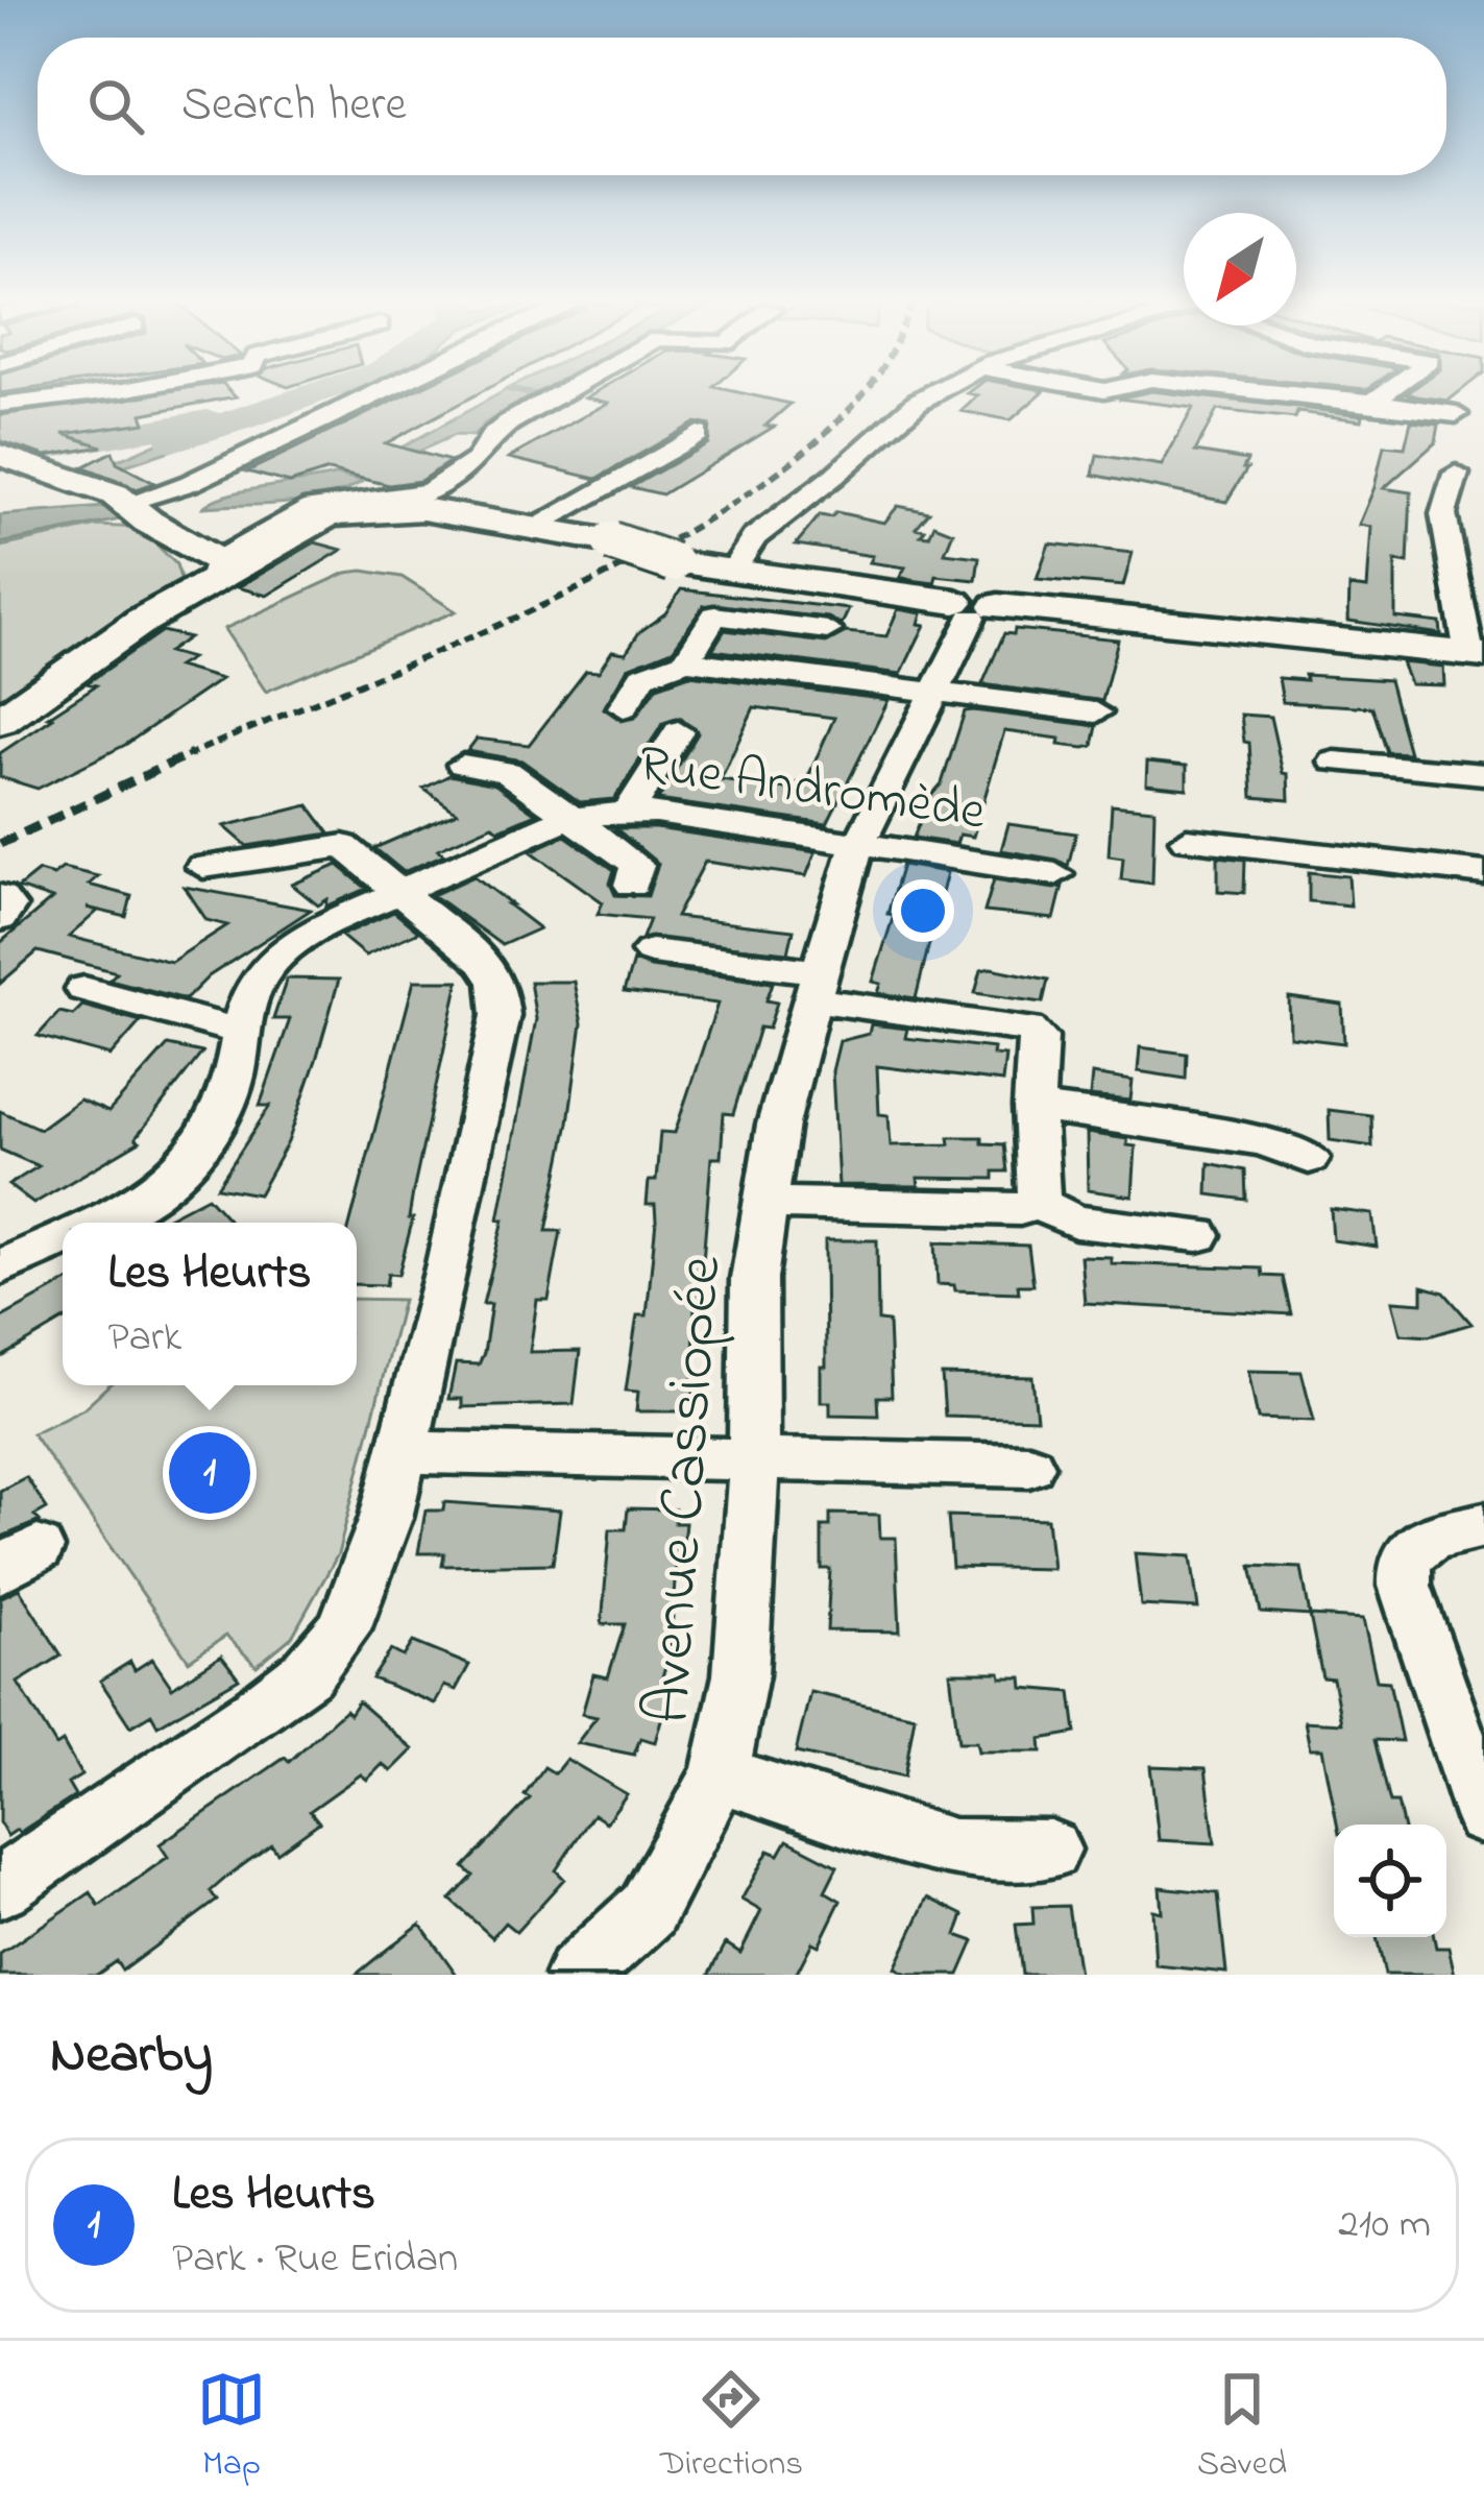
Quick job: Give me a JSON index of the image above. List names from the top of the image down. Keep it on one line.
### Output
{"streets":{"street":["Rue Andromède","Avenue Cassiopée"]},"crossings":[["Rue Andromède","Avenue Cassiopée"]],"north":"bottom left","page":{"search":"Search here","popup":["Les Heurts","Park"],"pins":"1","heading":"Nearby","list":[{"mark":"1","name":"Les Heurts","note":"Park · Rue Eridan","value":"210 m"}],"nav":["Map","Directions","Saved"]}}
